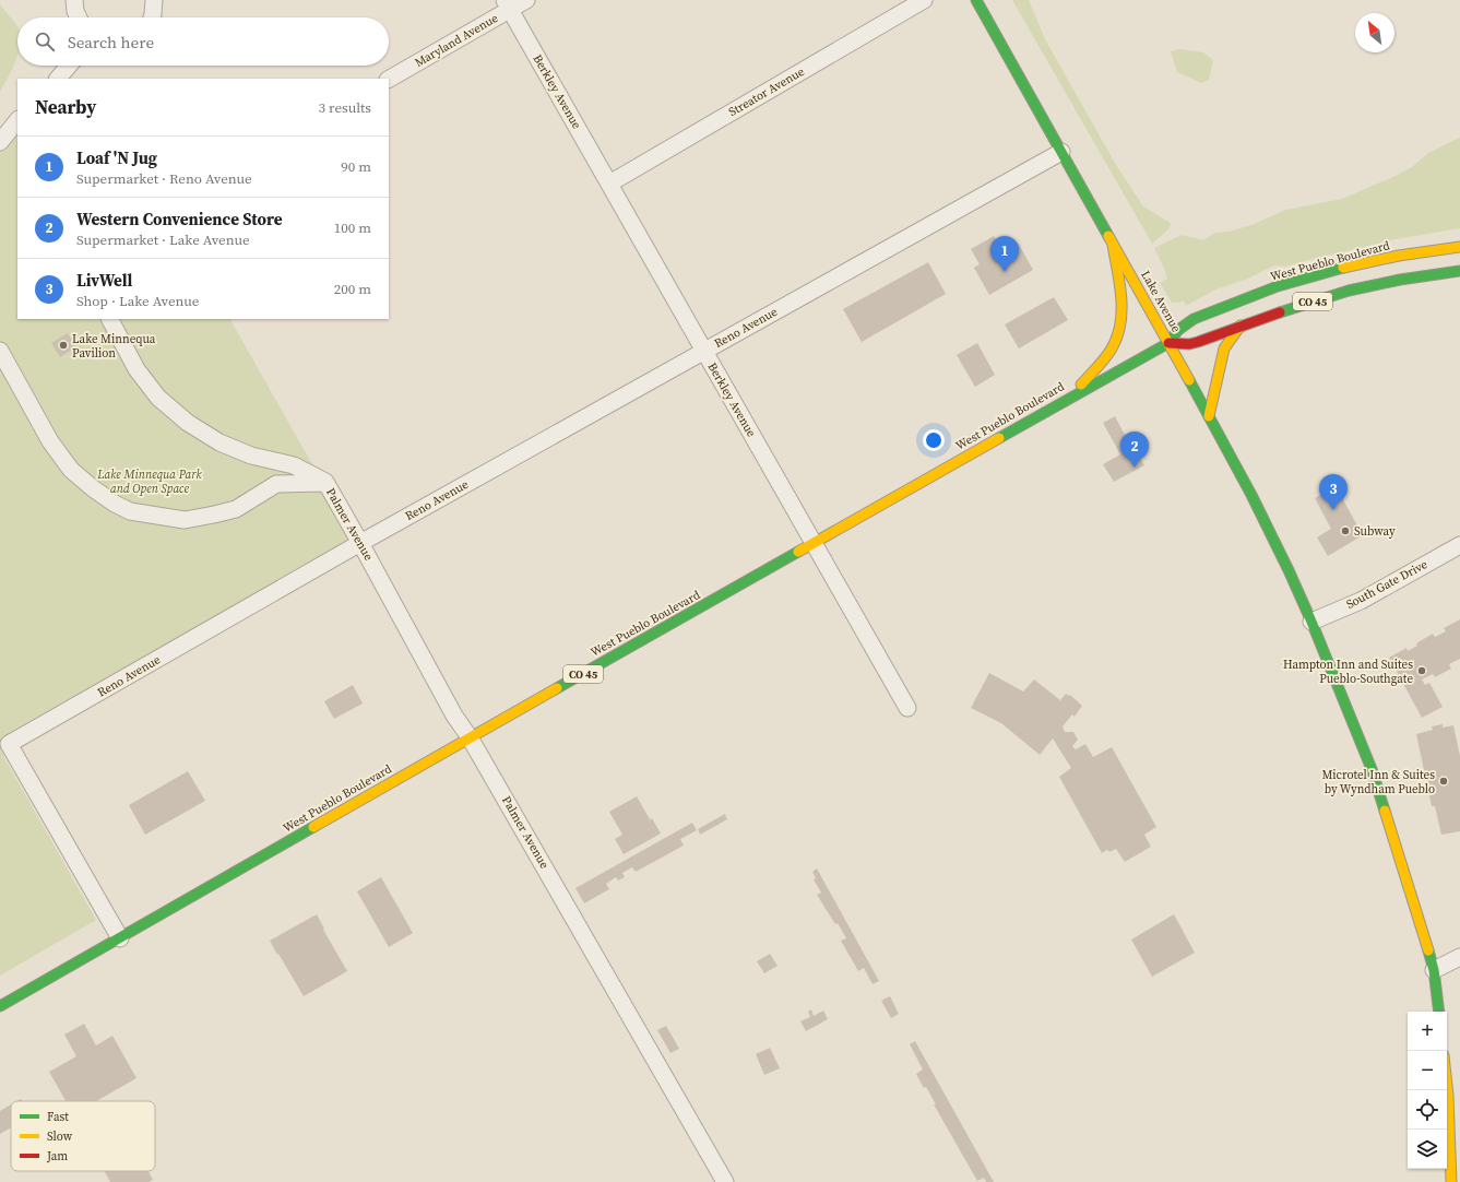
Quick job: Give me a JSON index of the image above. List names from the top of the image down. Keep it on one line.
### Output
{"streets":{"main road":["West Pueblo Boulevard","Lake Avenue","CO 45"],"street":["Maryland Avenue","Berkley Avenue","Streator Avenue","Reno Avenue","Palmer Avenue","South Gate Drive"]},"crossings":[["Maryland Avenue","Berkley Avenue"],["Berkley Avenue","Streator Avenue"],["Berkley Avenue","West Pueblo Boulevard"],["Berkley Avenue","Reno Avenue"],["West Pueblo Boulevard","Lake Avenue"],["West Pueblo Boulevard","Reno Avenue"],["West Pueblo Boulevard","Palmer Avenue"],["Lake Avenue","Reno Avenue"],["Lake Avenue","South Gate Drive"],["Reno Avenue","Palmer Avenue"]],"parks":["Lake Minnequa Park and Open Space"],"places":["Lake Minnequa Pavilion","Subway","Hampton Inn and Suites Pueblo-Southgate","Microtel Inn & Suites by Wyndham Pueblo"],"legend":["Fast","Slow","Jam"],"north":"top left","page":{"search":"Search here","heading":["Nearby","3 results"],"list":[{"mark":"1","name":"Loaf 'N Jug","note":"Supermarket · Reno Avenue","value":"90 m"},{"mark":"2","name":"Western Convenience Store","note":"Supermarket · Lake Avenue","value":"100 m"},{"mark":"3","name":"LivWell","note":"Shop · Lake Avenue","value":"200 m"}],"pins":["1","2","3"],"map_buttons":["+","−"]}}
